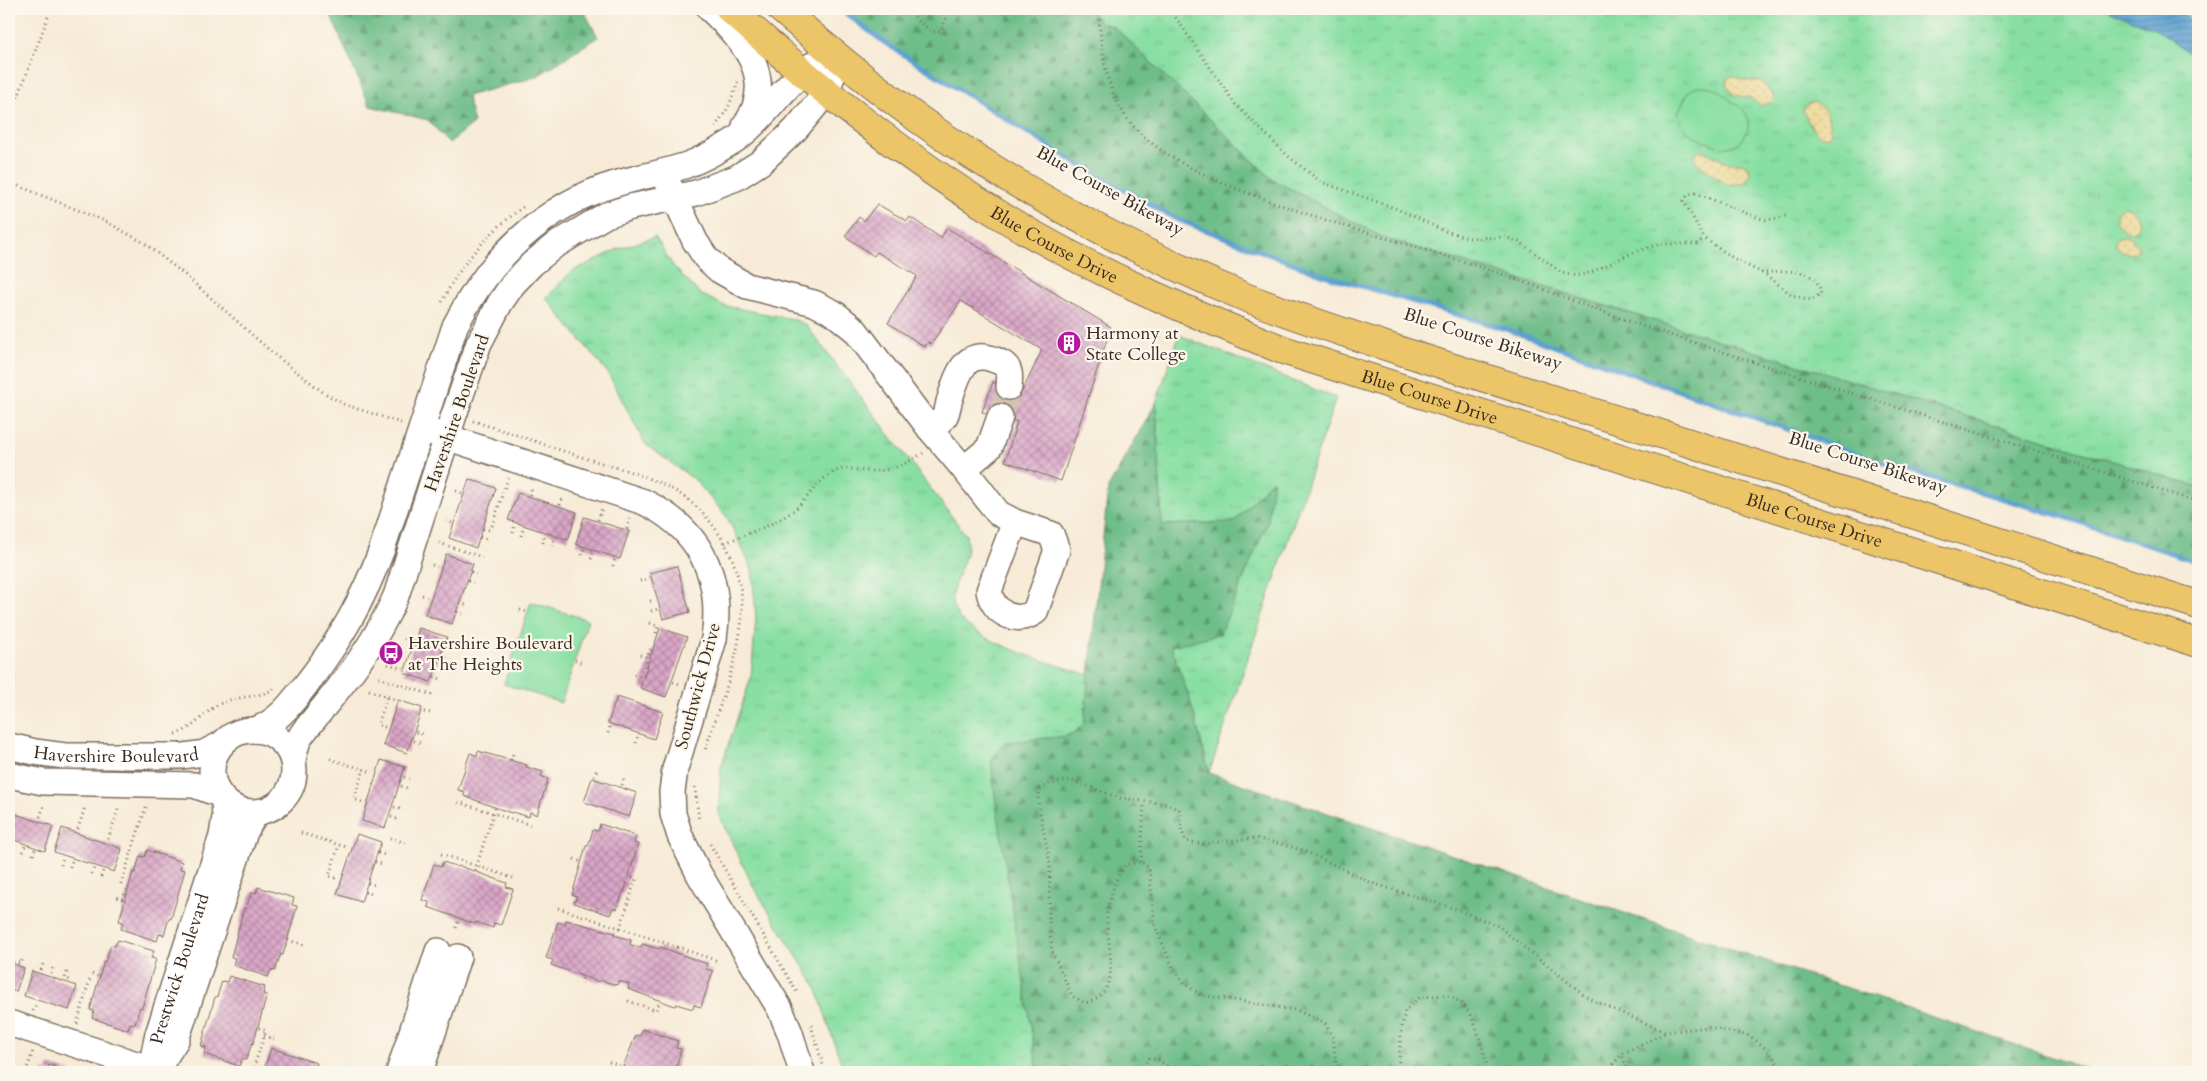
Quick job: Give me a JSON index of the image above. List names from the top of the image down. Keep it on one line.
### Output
{"streets":{"main road":["Blue Course Drive"],"street":["Havershire Boulevard","Southwick Drive","Prestwick Boulevard"]},"crossings":[["Blue Course Drive","Havershire Boulevard"],["Havershire Boulevard","Southwick Drive"],["Havershire Boulevard","Prestwick Boulevard"]],"places":{"building":["Harmony at State College"],"bus stop":["Havershire Boulevard at The Heights"]}}
